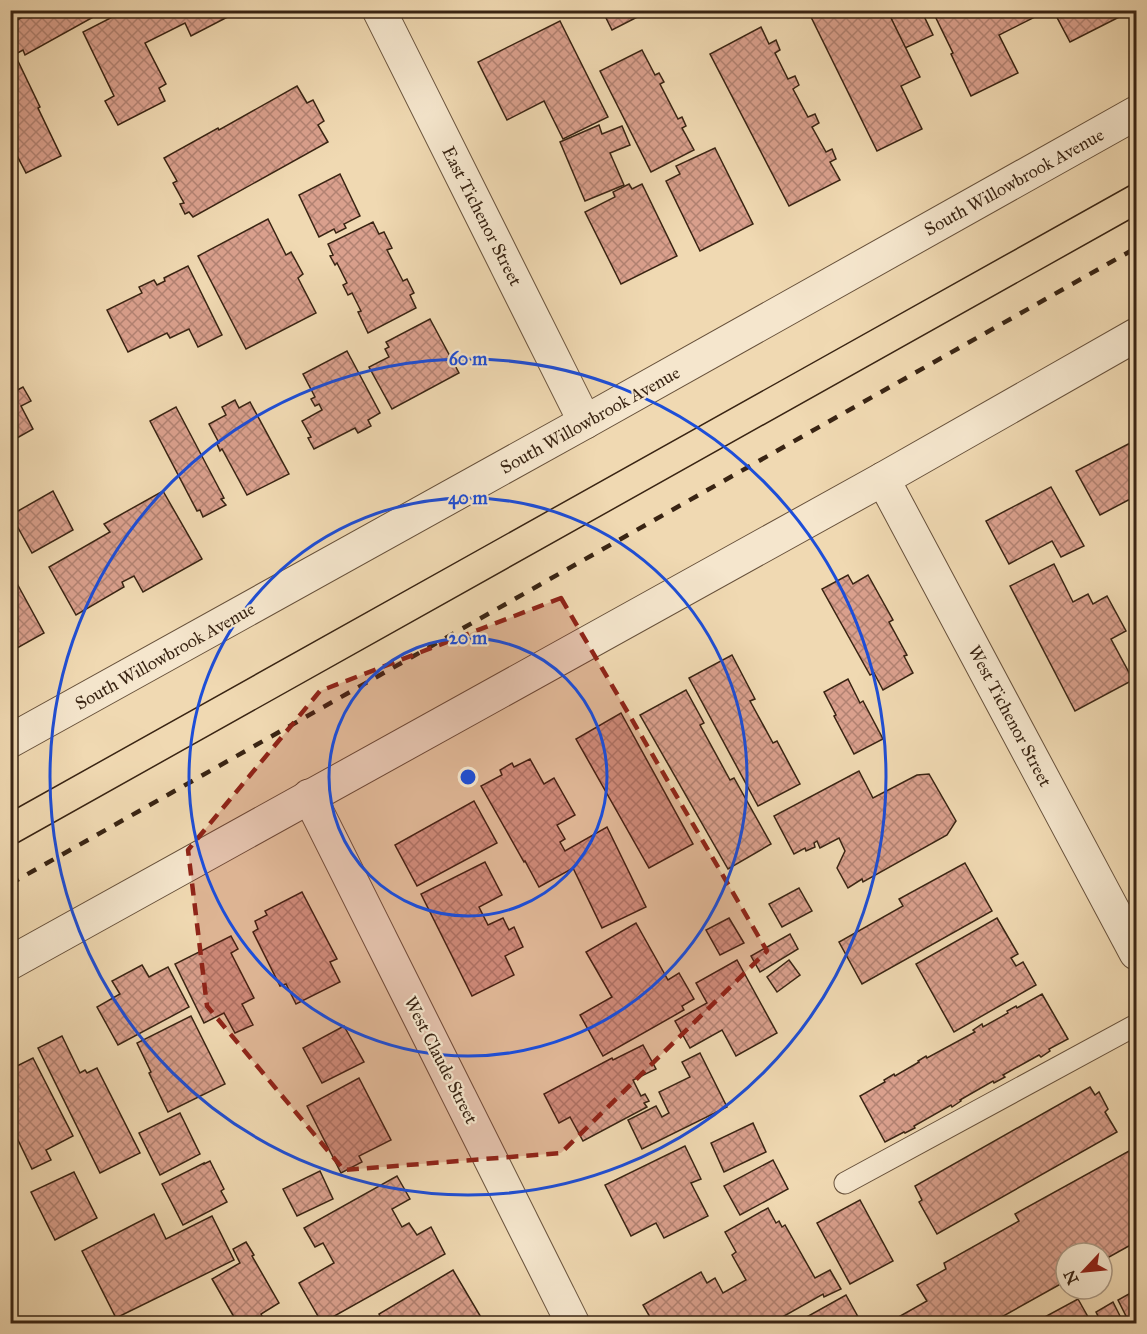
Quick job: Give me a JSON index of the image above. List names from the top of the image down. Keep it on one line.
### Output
{"streets":{"street":["South Willowbrook Avenue","East Tichenor Street","West Tichenor Street","West Claude Street"]},"crossings":[["South Willowbrook Avenue","East Tichenor Street"]],"north":"bottom left","rings":["60 m","40 m","20 m"]}
